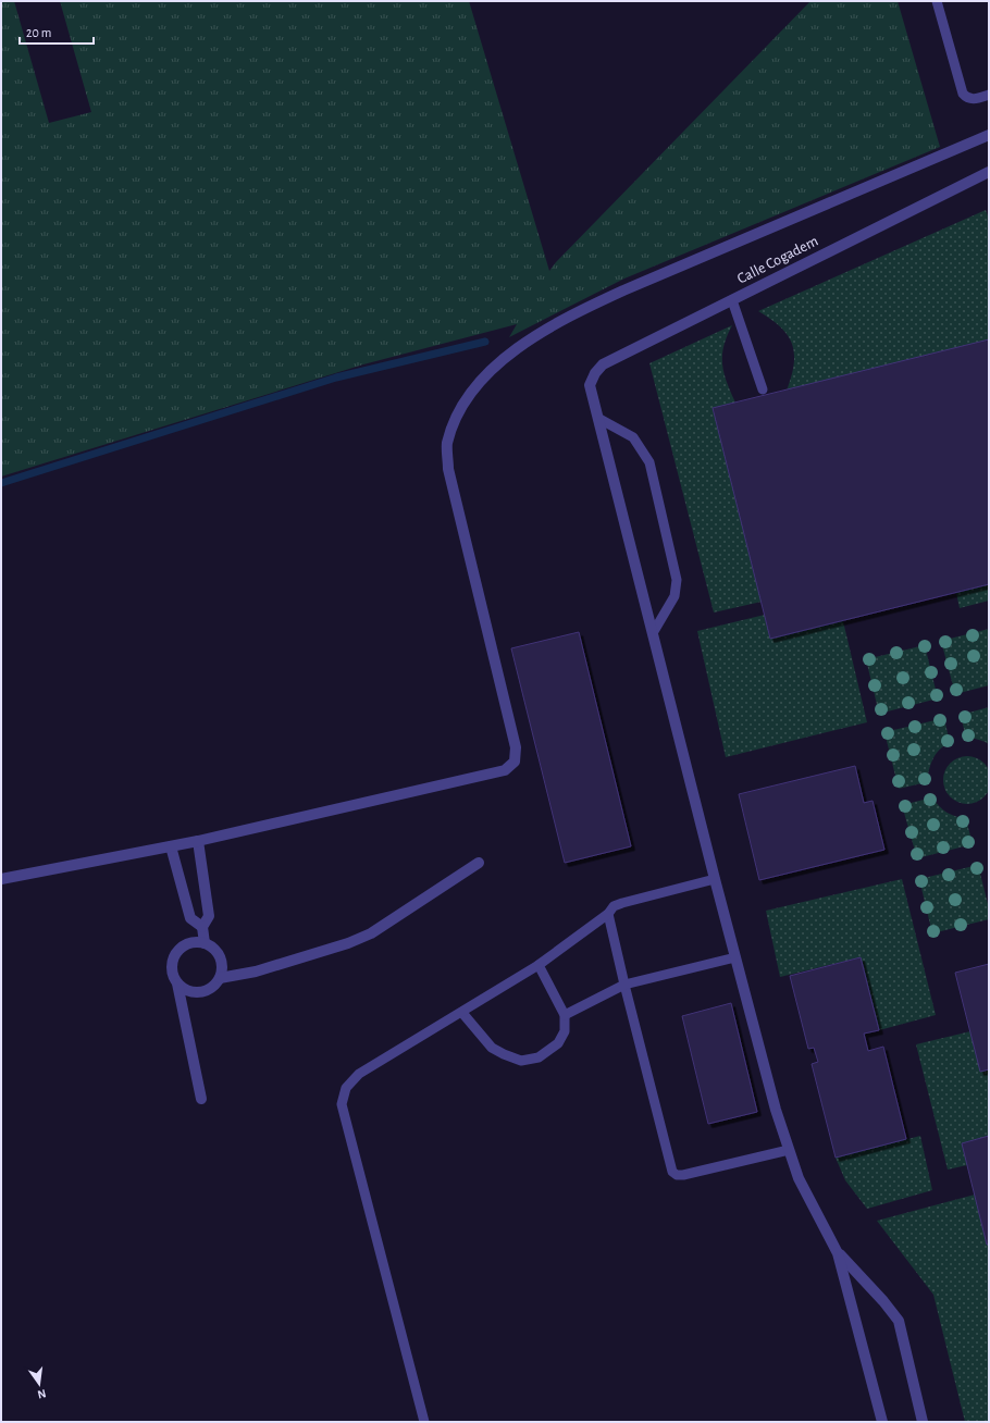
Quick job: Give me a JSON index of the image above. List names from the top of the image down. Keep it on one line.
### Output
{"streets":{"street":["Calle Cogadem"]},"scale_bar":"20 m","north":"bottom"}
